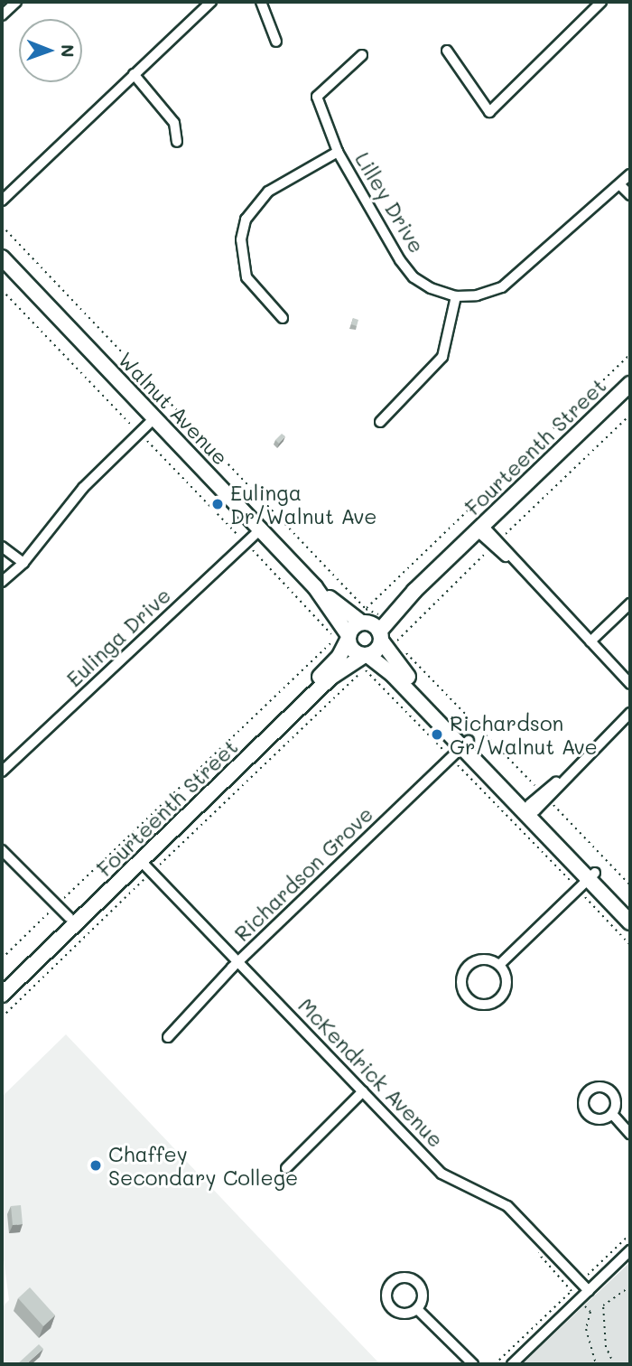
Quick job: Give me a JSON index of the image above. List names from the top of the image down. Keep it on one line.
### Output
{"streets":{"street":["Lilley Drive","Walnut Avenue","Fourteenth Street","Eulinga Drive","Richardson Grove","McKendrick Avenue"]},"crossings":[["Walnut Avenue","Fourteenth Street"],["Walnut Avenue","Eulinga Drive"],["Walnut Avenue","Richardson Grove"],["Fourteenth Street","McKendrick Avenue"],["Richardson Grove","McKendrick Avenue"]],"places":["Eulinga Dr/Walnut Ave","Richardson Gr/Walnut Ave","Chaffey Secondary College"],"north":"right"}
